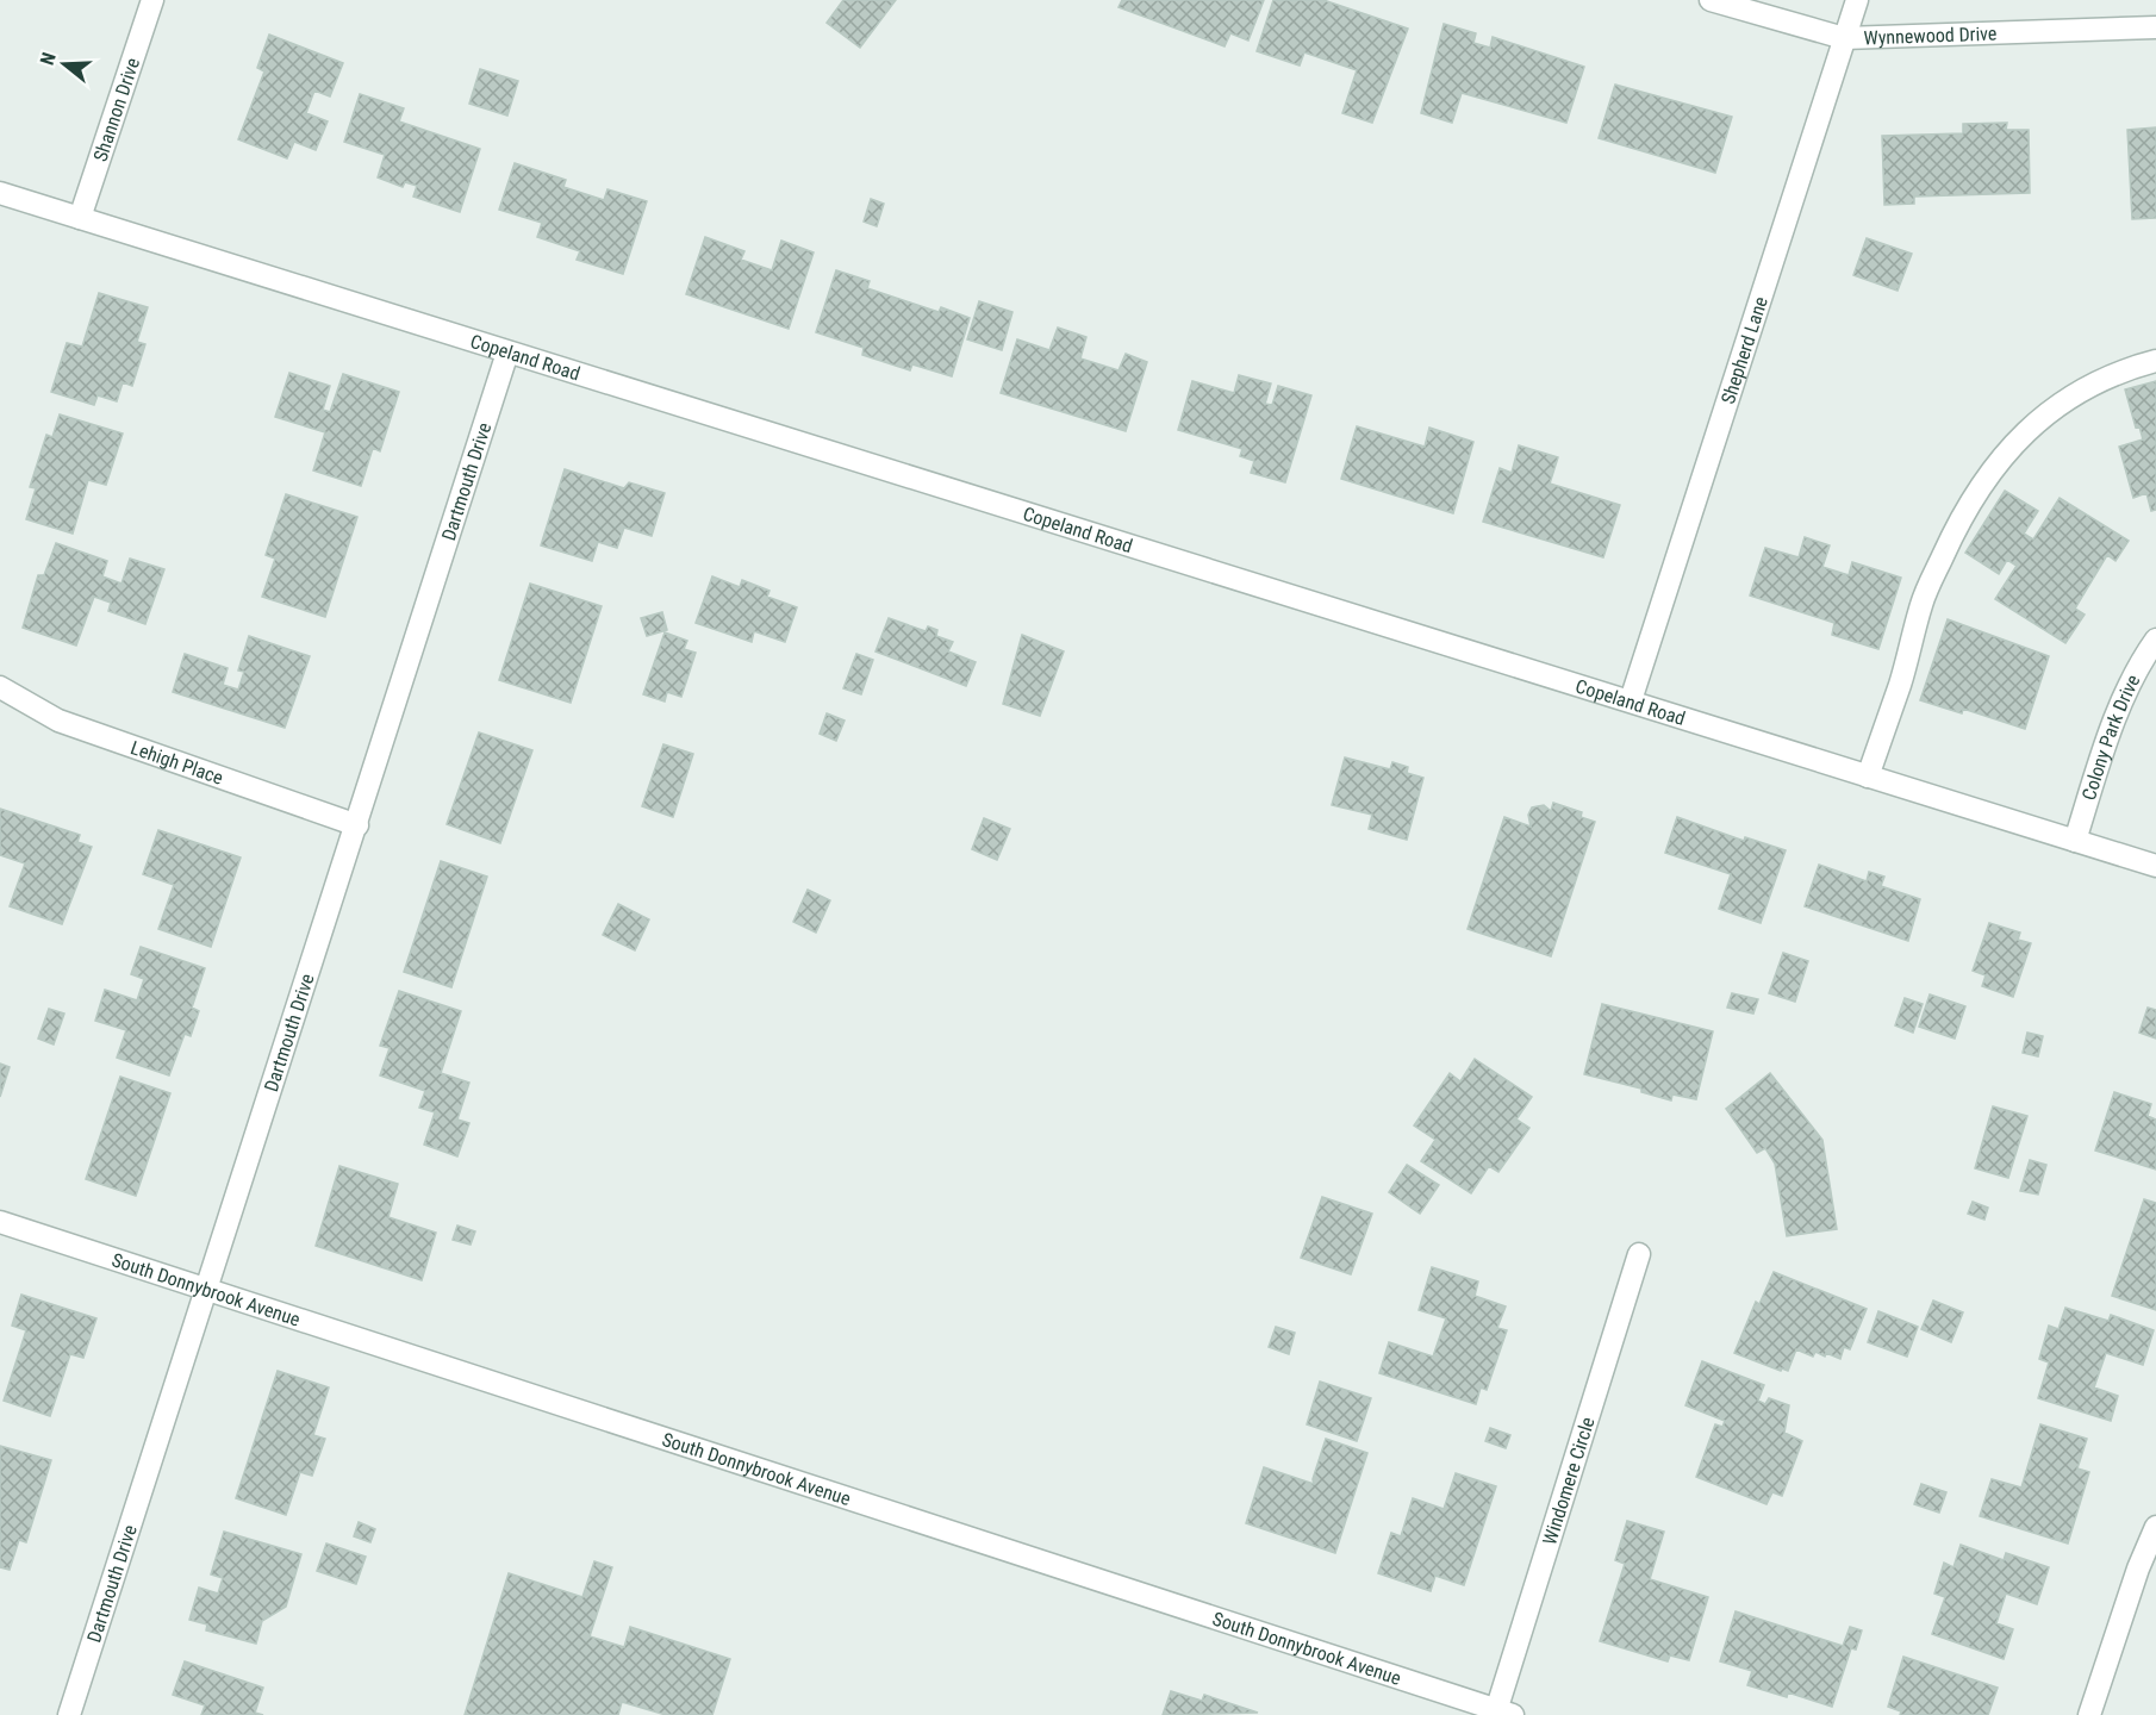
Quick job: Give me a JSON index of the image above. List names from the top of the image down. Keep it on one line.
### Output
{"streets":{"street":["Wynnewood Drive","Shannon Drive","Shepherd Lane","Copeland Road","Dartmouth Drive","Colony Park Drive","Lehigh Place","South Donnybrook Avenue","Windomere Circle"]},"crossings":[["Wynnewood Drive","Shepherd Lane"],["Shannon Drive","Copeland Road"],["Shepherd Lane","Copeland Road"],["Copeland Road","Dartmouth Drive"],["Copeland Road","Colony Park Drive"],["Dartmouth Drive","Lehigh Place"],["Dartmouth Drive","South Donnybrook Avenue"],["South Donnybrook Avenue","Windomere Circle"]],"north":"left"}
